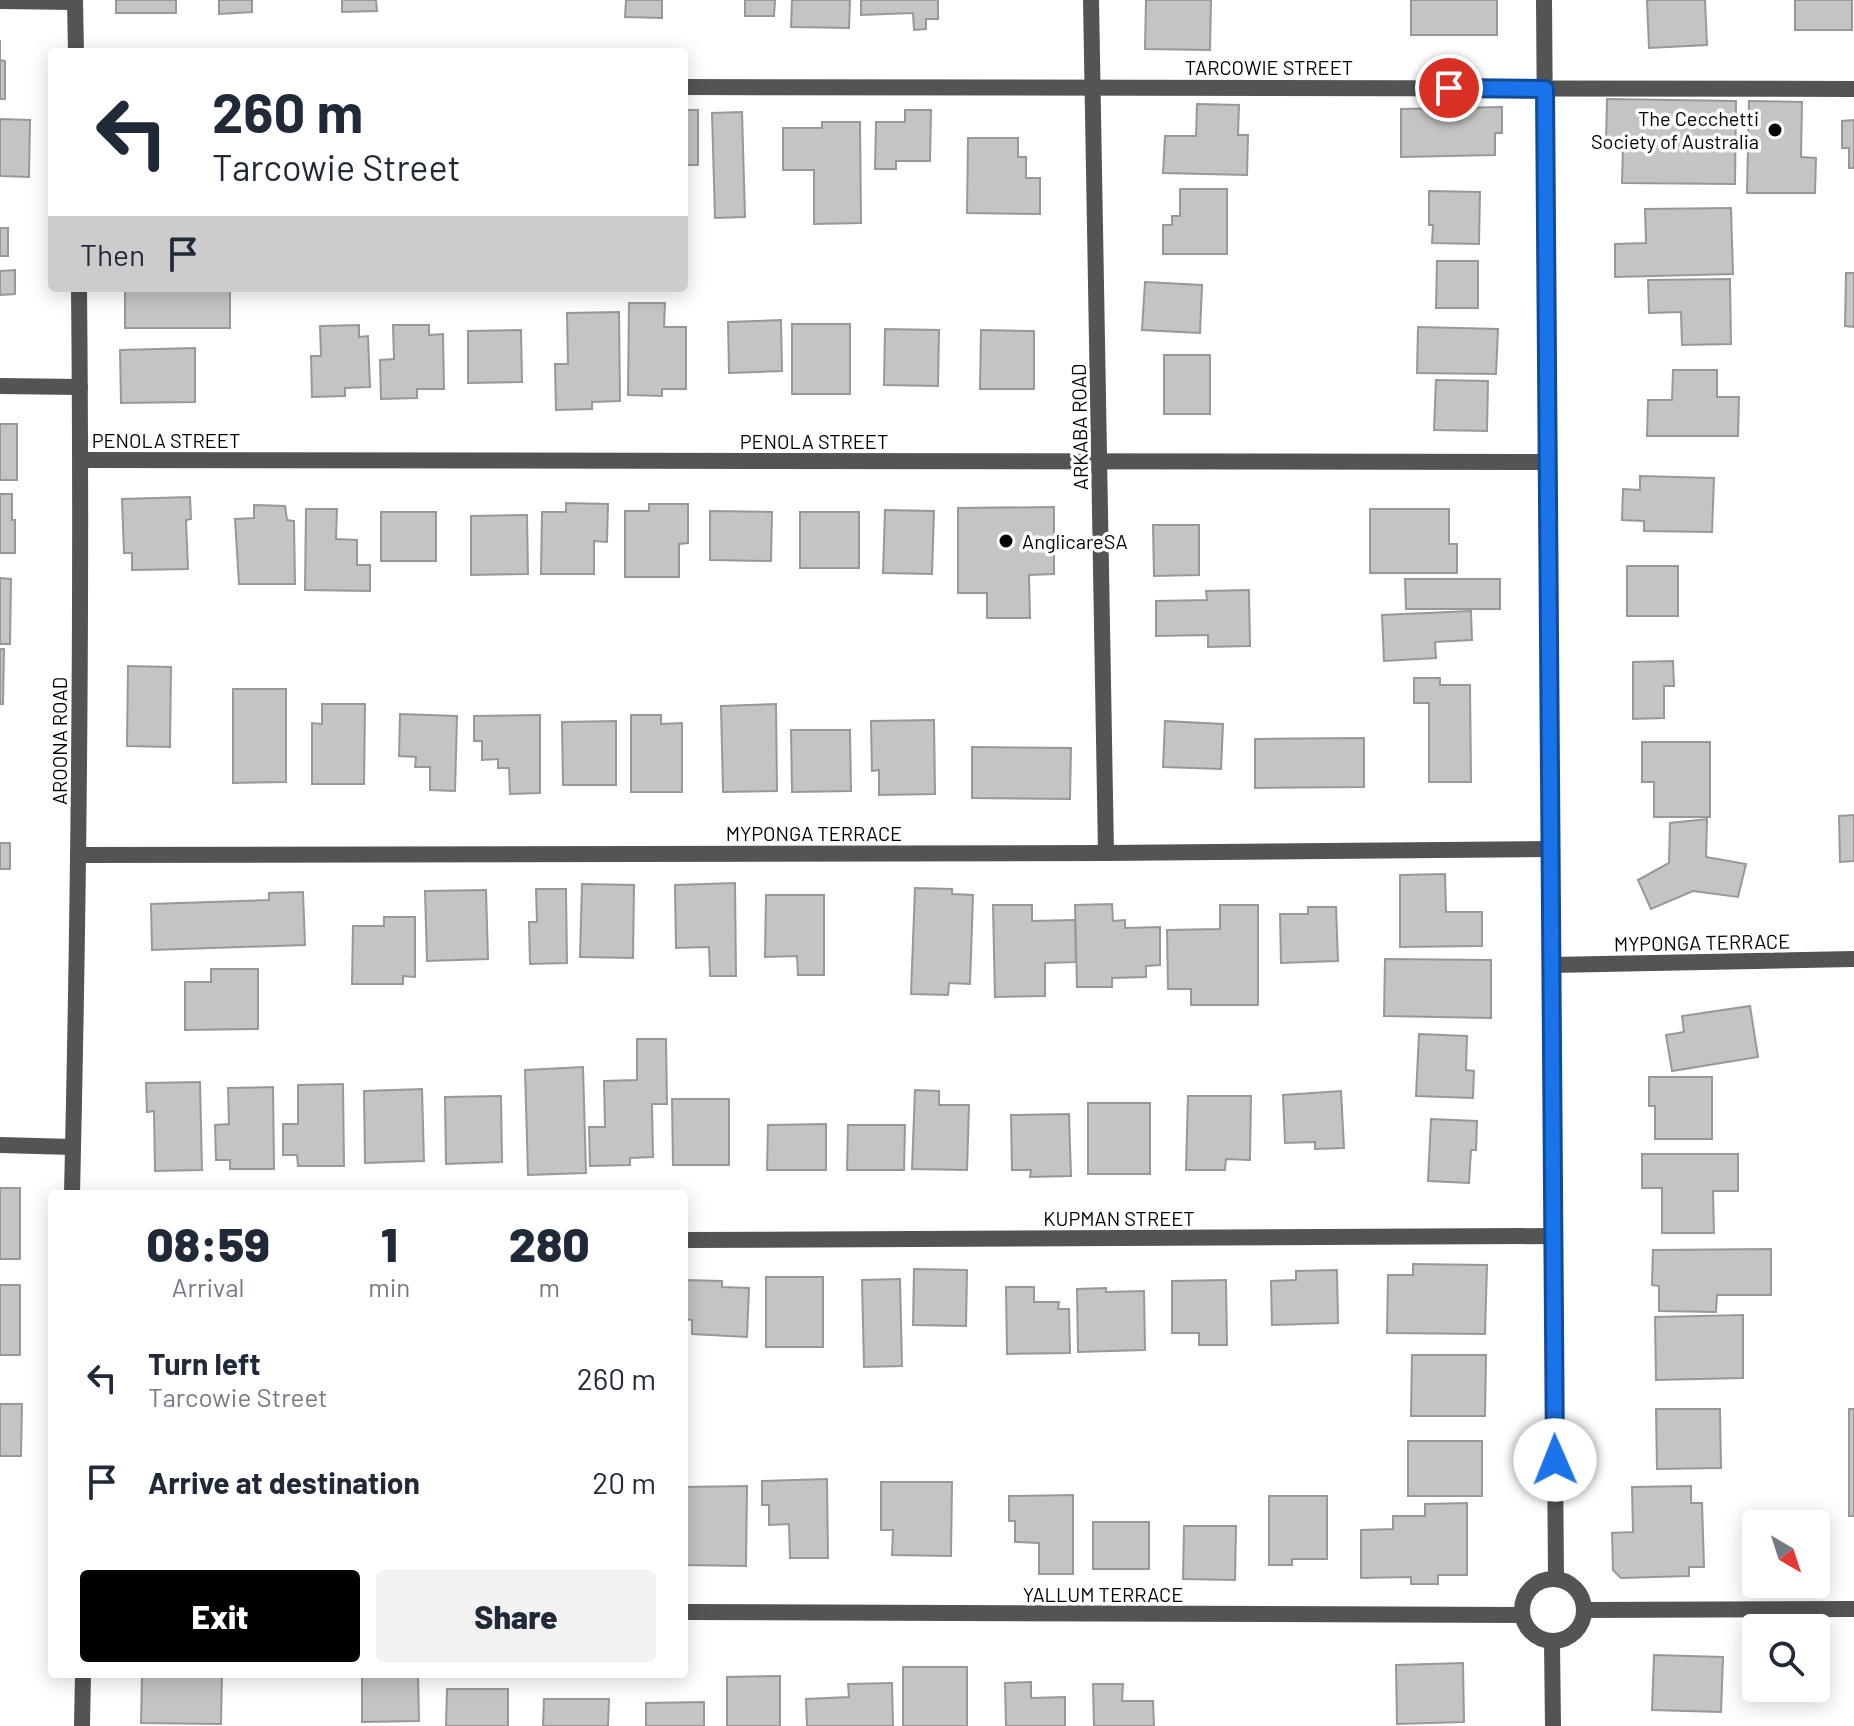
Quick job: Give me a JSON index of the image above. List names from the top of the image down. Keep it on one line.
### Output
{"streets":{"street":["TARCOWIE STREET","ARKABA ROAD","PENOLA STREET","AROONA ROAD","MYPONGA TERRACE","KUPMAN STREET","YALLUM TERRACE"]},"crossings":[["TARCOWIE STREET","ARKABA ROAD"],["ARKABA ROAD","PENOLA STREET"],["ARKABA ROAD","MYPONGA TERRACE"],["PENOLA STREET","AROONA ROAD"],["AROONA ROAD","MYPONGA TERRACE"]],"places":["The Cecchetti Society of Australia","AnglicareSA"],"north":"bottom right","page":{"turn":["260 m","Tarcowie Street"],"then":"Then","eta":["08:59","Arrival","1","min","280","m"],"list":[{"name":"Turn left","note":"Tarcowie Street","value":"260 m"},{"name":"Arrive at destination","value":"20 m"}],"buttons":["Exit","Share"]}}
